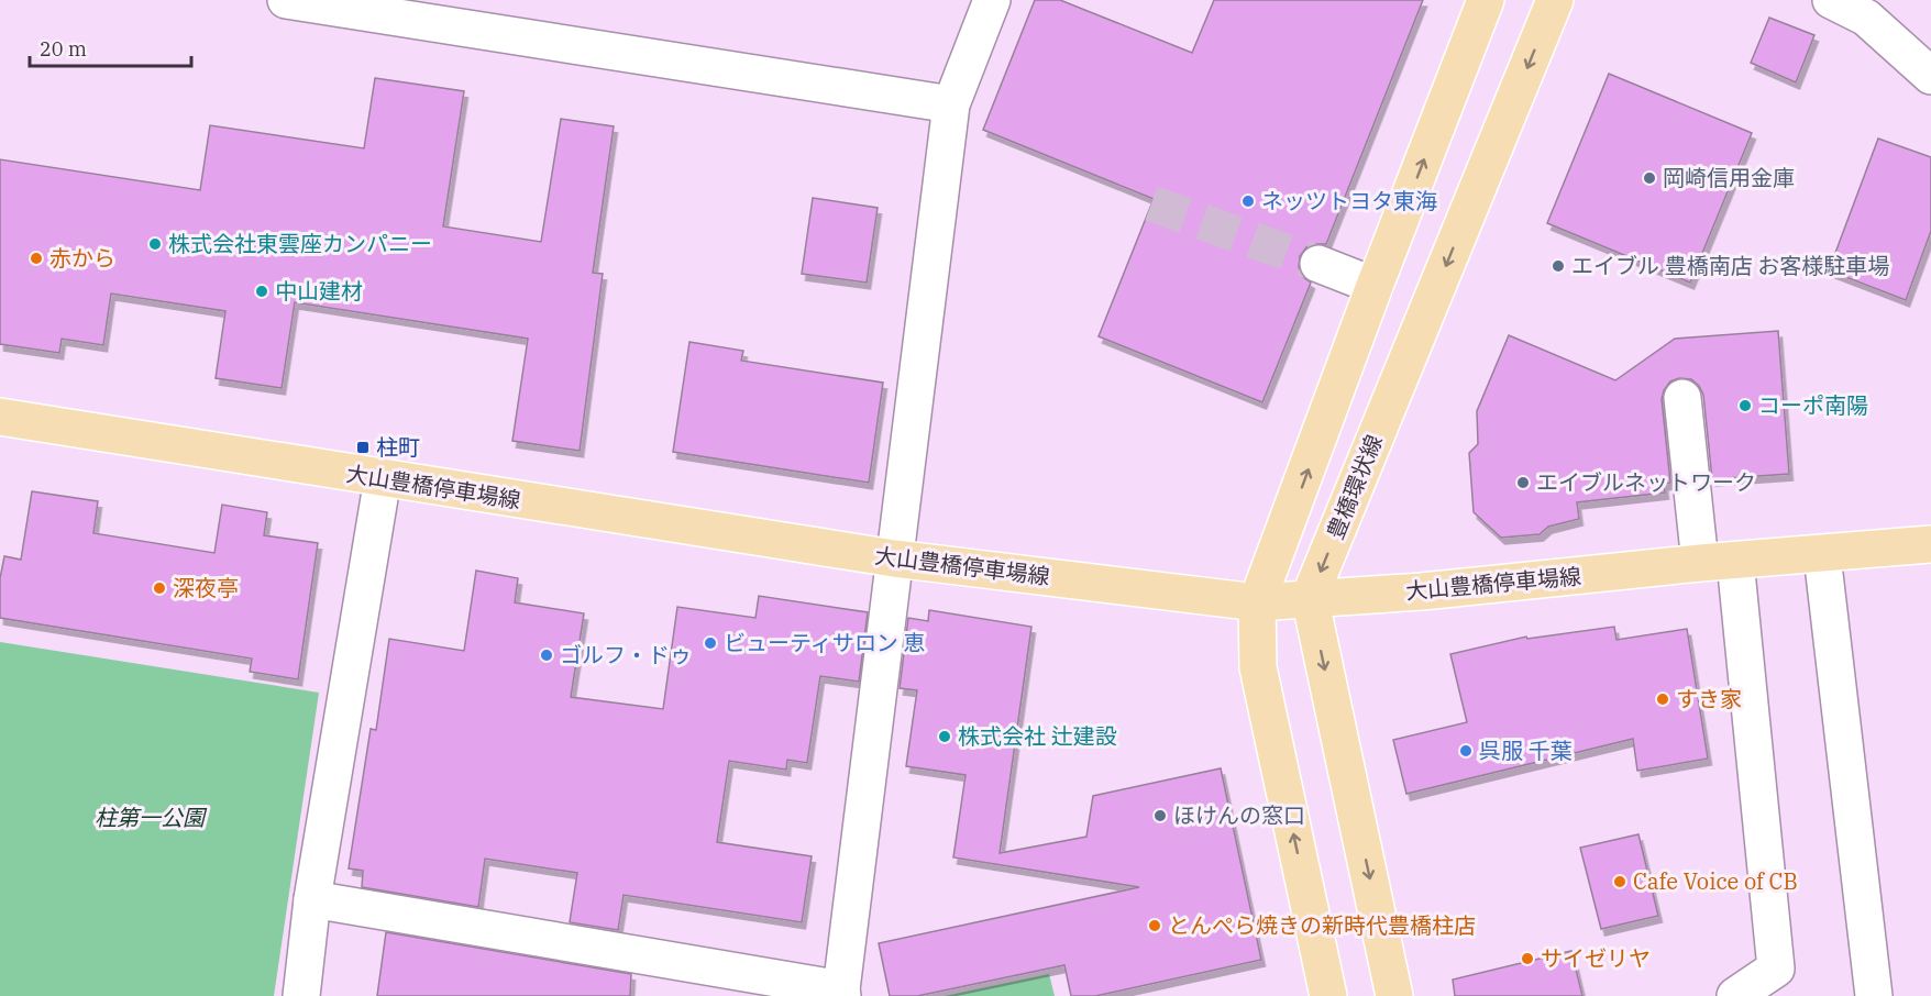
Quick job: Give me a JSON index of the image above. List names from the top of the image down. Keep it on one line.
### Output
{"streets":{"main road":["大山豊橋停車場線","豊橋環状線"]},"crossings":[["大山豊橋停車場線","豊橋環状線"]],"parks":["柱第一公園"],"places":{"other":["岡崎信用金庫","ネッツトヨタ東海","株式会社東雲座カンパニー","赤から","エイブル 豊橋南店 お客様駐車場","中山建材","コーポ南陽","エイブルネットワーク","深夜亭","ビューティサロン 恵","ゴルフ・ドゥ","すき家","株式会社 辻建設","呉服 千葉","ほけんの窓口","Cafe Voice of CB","とんぺら焼きの新時代豊橋柱店","サイゼリヤ"],"transit":["柱町"]},"scale_bar":"20 m"}
